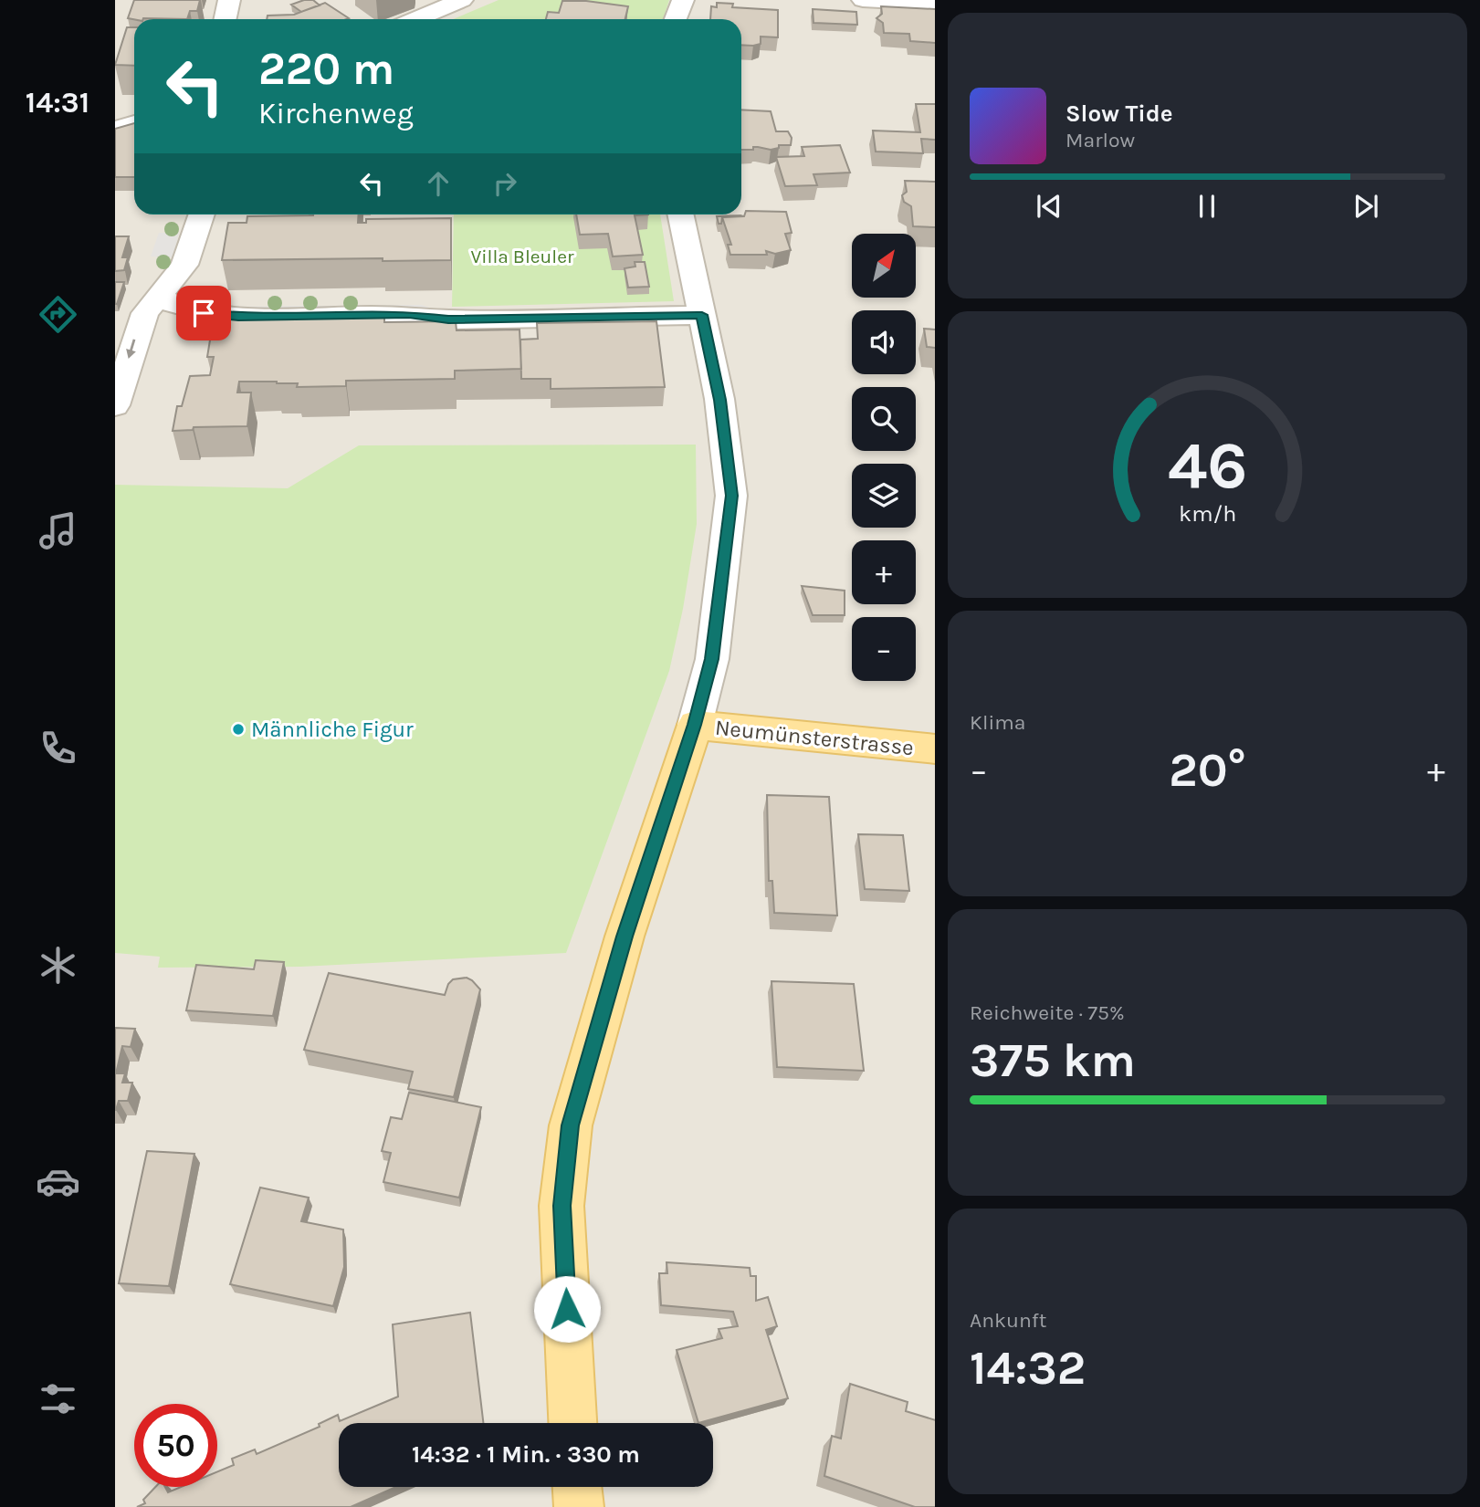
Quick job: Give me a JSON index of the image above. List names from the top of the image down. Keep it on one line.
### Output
{"streets":{"main road":["Neumünsterstrasse"]},"parks":["Villa Bleuler"],"places":["Männliche Figur"],"north":"top right","page":{"tabs":"14:31","turn":["220 m","Kirchenweg"],"song":["Slow Tide","Marlow"],"map_buttons":["+","−"],"tile":["Klima",["Reichweite · 75%","375 km"],["Ankunft","14:32"]],"heat":["−","20°","+"],"limit":"50","trip":"14:32 · 1 Min. · 330 m","gauge":["46","km/h"]}}
